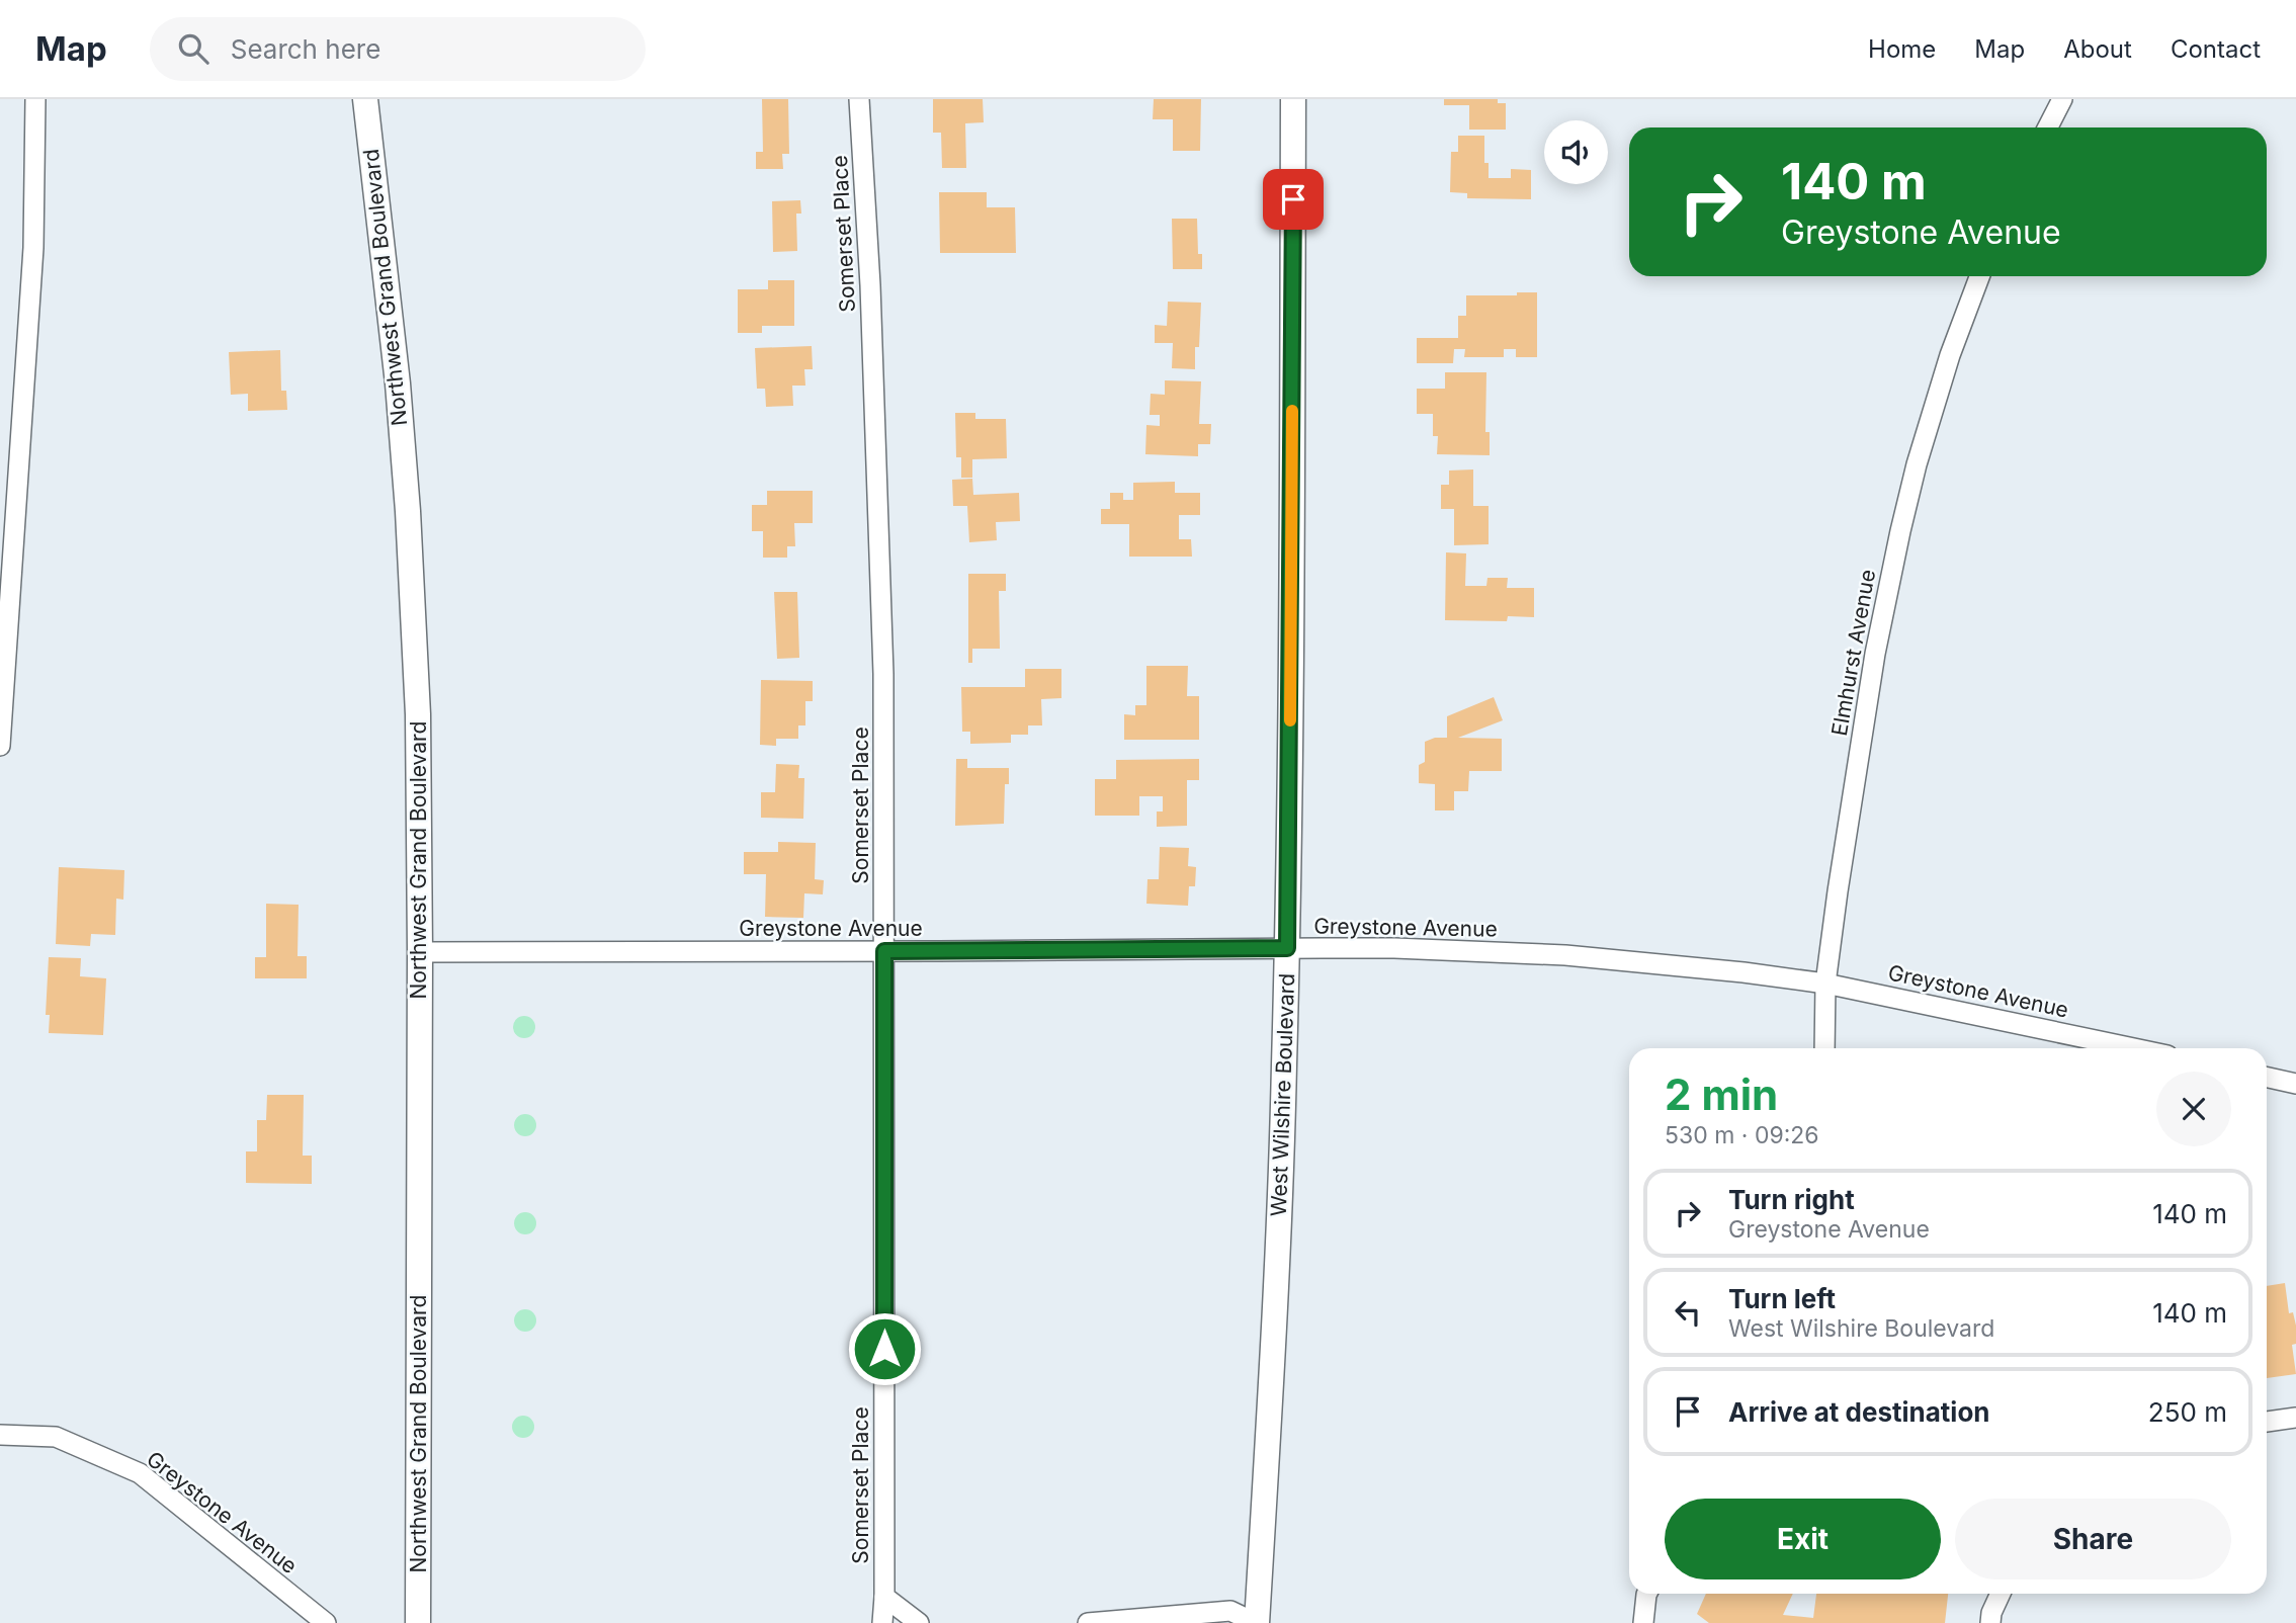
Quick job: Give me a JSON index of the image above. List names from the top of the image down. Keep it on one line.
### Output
{"streets":{"street":["Somerset Place","Northwest Grand Boulevard","Elmhurst Avenue","Greystone Avenue","West Wilshire Boulevard"]},"crossings":[["Somerset Place","Greystone Avenue"],["Northwest Grand Boulevard","Greystone Avenue"],["Elmhurst Avenue","Greystone Avenue"],["Greystone Avenue","West Wilshire Boulevard"]],"page":{"header":"Map","search":"Search here","nav":["Home","Map","About","Contact"],"turn":["140 m","Greystone Avenue"],"heading":["2 min","530 m · 09:26"],"list":[{"name":"Turn right","note":"Greystone Avenue","value":"140 m"},{"name":"Turn left","note":"West Wilshire Boulevard","value":"140 m"},{"name":"Arrive at destination","value":"250 m"}],"buttons":["Exit","Share"]}}
